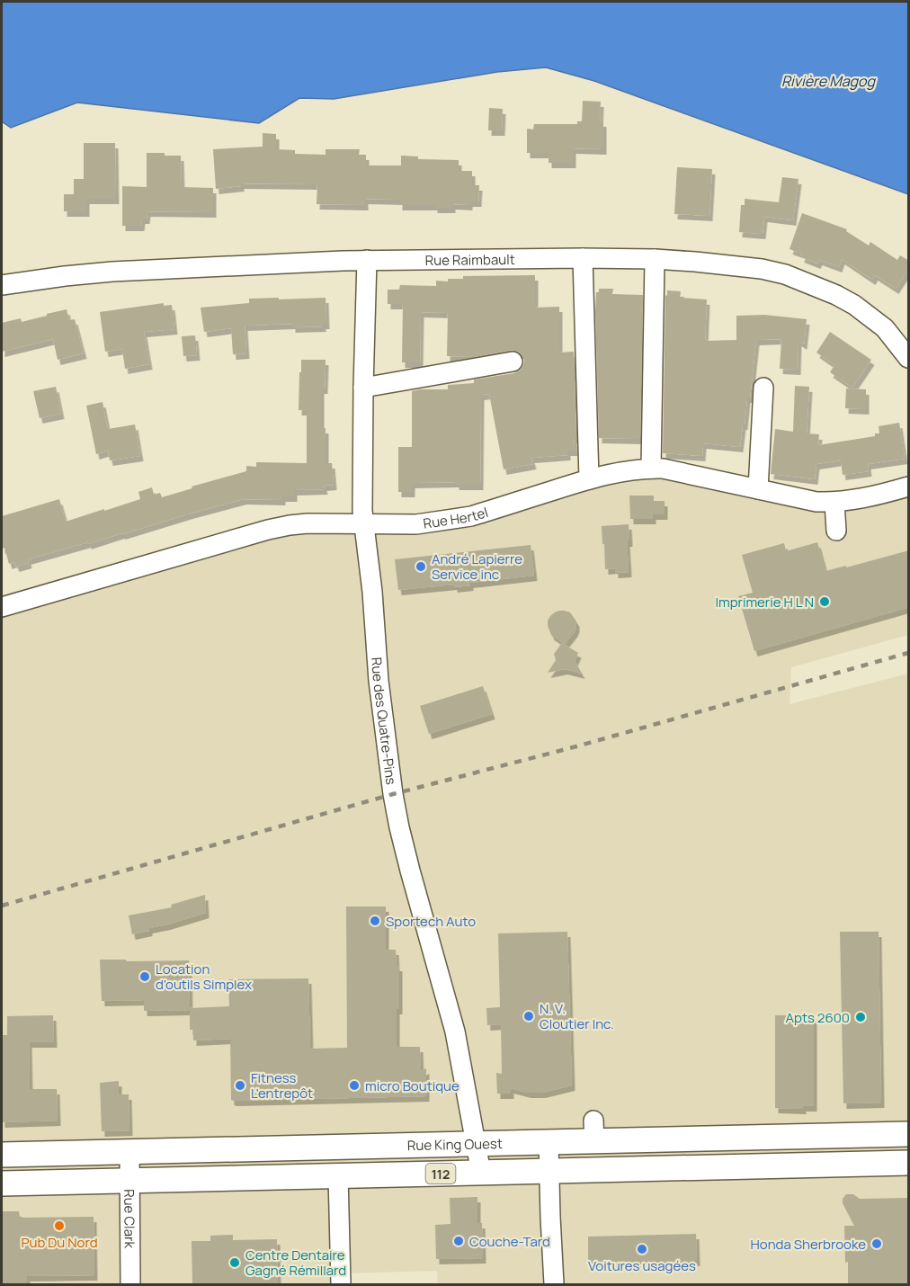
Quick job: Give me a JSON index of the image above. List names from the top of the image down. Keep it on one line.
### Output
{"streets":{"main road":["Rue King Ouest","112"],"street":["Rue Raimbault","Rue Hertel","Rue des Quatre-Pins","Rue Clark"]},"crossings":[["Rue Raimbault","Rue des Quatre-Pins"],["Rue Hertel","Rue des Quatre-Pins"],["Rue des Quatre-Pins","Rue King Ouest"],["Rue des Quatre-Pins","112"],["Rue King Ouest","Rue Clark"],["112","Rue Clark"]],"water":["Rivière Magog"],"places":["André Lapierre Service inc","Imprimerie H L N","Sportech Auto","Location d'outils Simplex","N. V. Cloutier Inc.","Apts 2600","Fitness L'entrepôt","micro Boutique","Pub Du Nord","Couche-Tard","Honda Sherbrooke","Voitures usagées","Centre Dentaire Gagné Rémillard"]}
